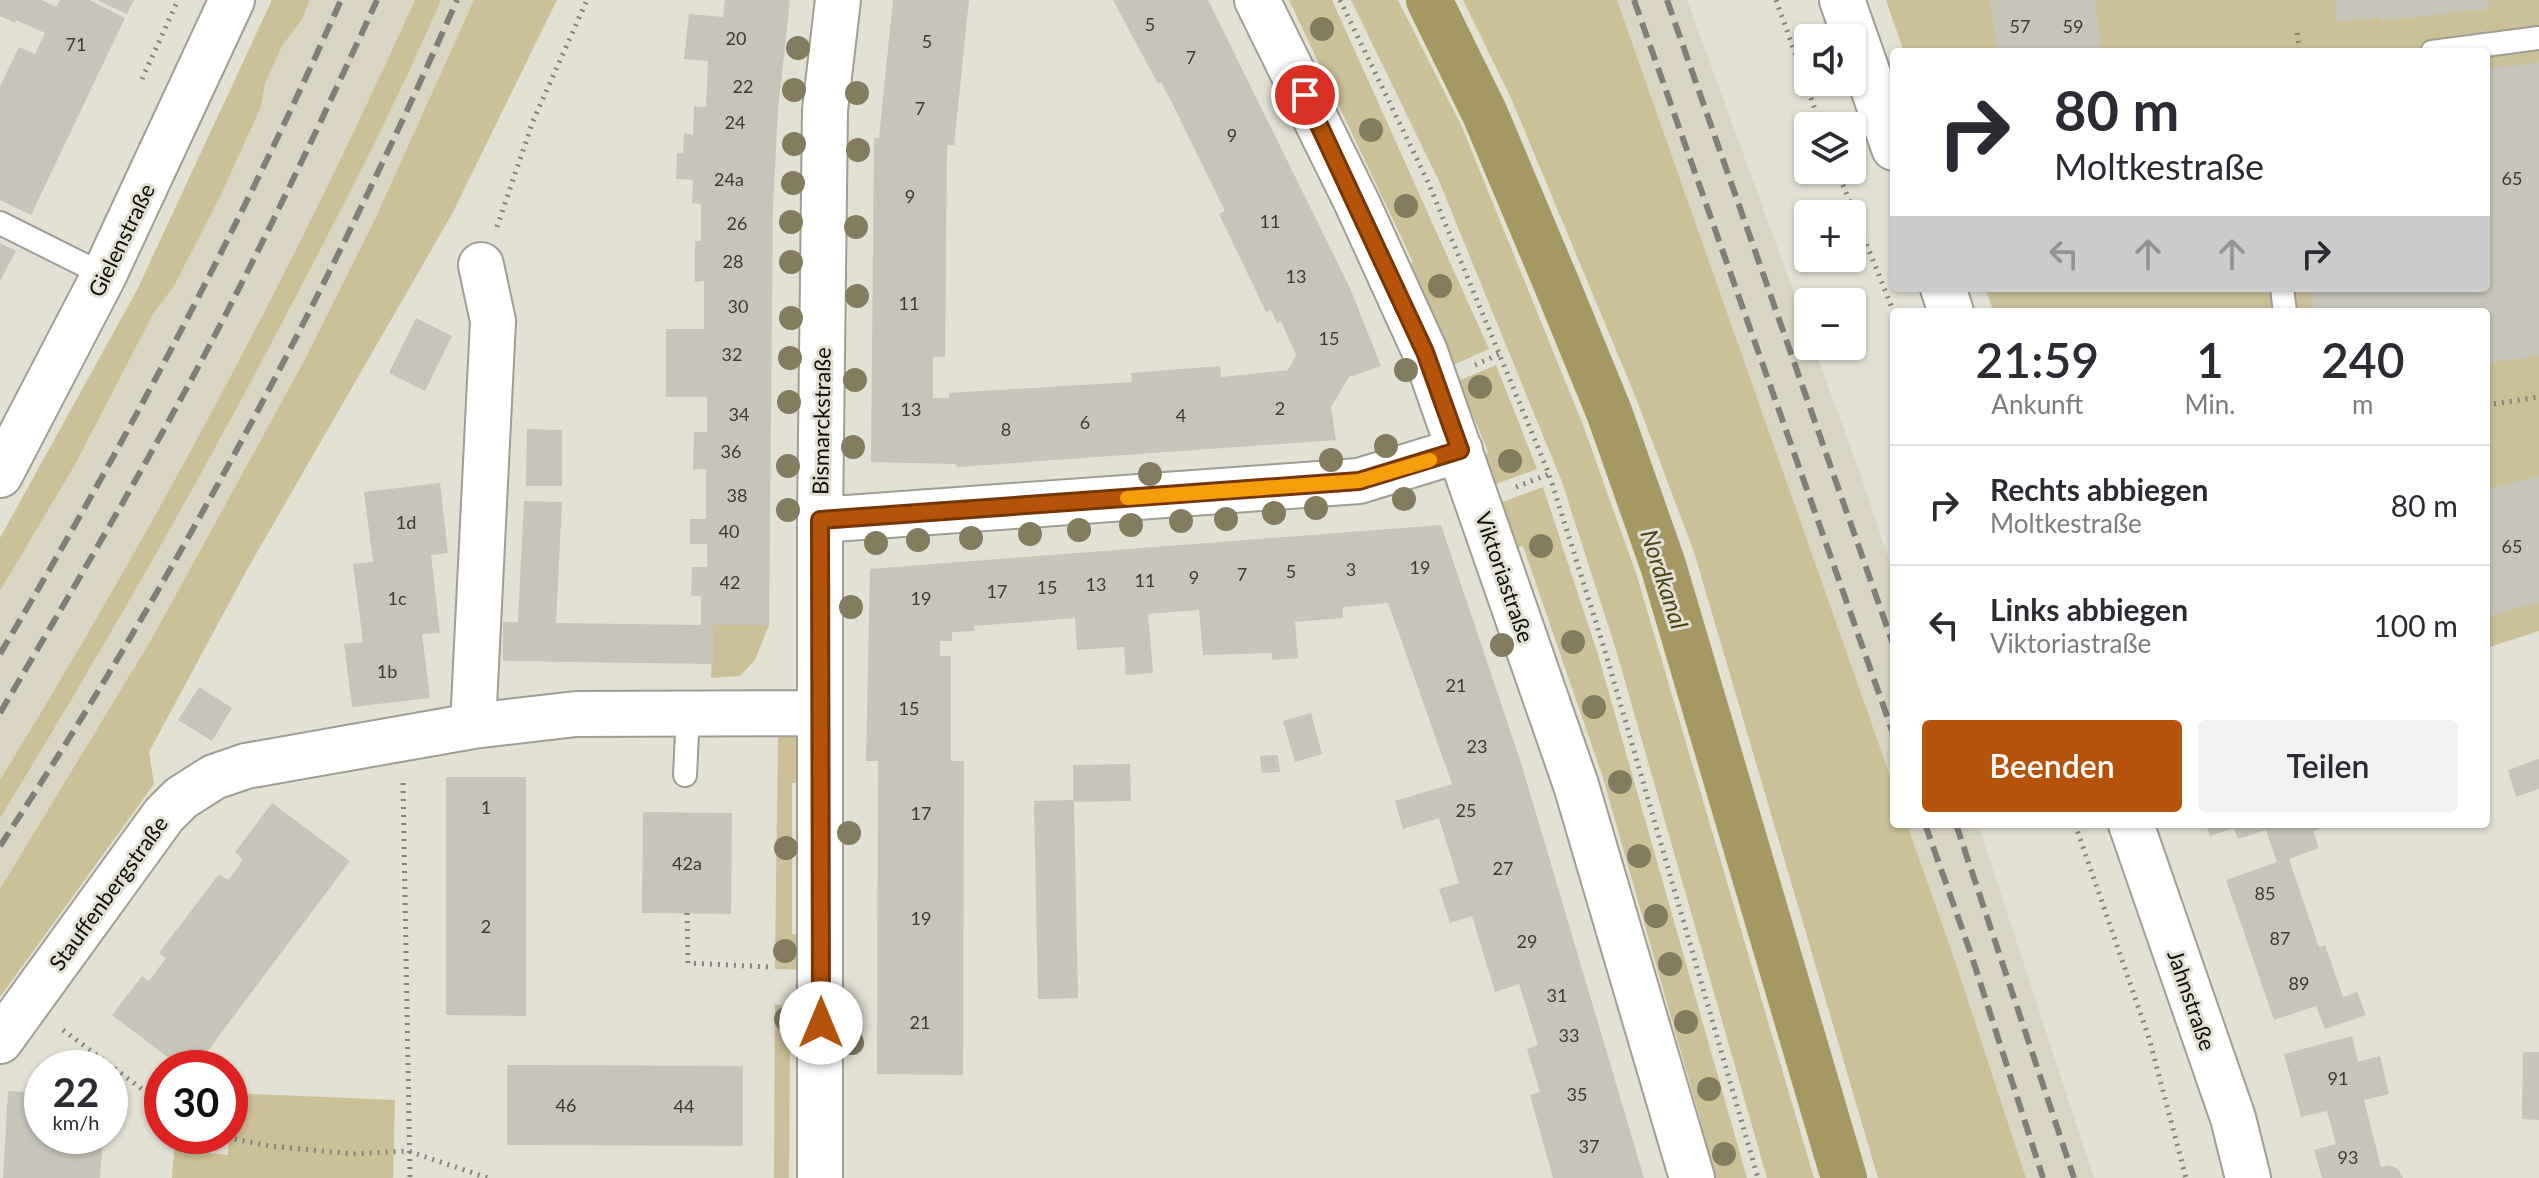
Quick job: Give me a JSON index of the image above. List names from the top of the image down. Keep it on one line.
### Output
{"streets":{"street":["Gielenstraße","Bismarckstraße","Viktoriastraße","Stauffenbergstraße","Jahnstraße"]},"crossings":[["Bismarckstraße","Stauffenbergstraße"]],"water":["Nordkanal"],"house_numbers":["5","57","59","20","5","71","7","22","7","24","9","65","24a","9","11","26","28","13","11","30","15","32","2","13","34","4","6","8","36","38","1d","40","65","19","3","5","7","9","11","42","13","15","17","1c","19","1b","21","15","23","1","25","17","42a","27","85","19","2","87","29","89","31","21","33","91","35","46","44","37","93"],"page":{"map_buttons":["+","−"],"turn":["80 m","Moltkestraße"],"eta":["21:59","Ankunft","1","Min.","240","m"],"list":[{"name":"Rechts abbiegen","note":"Moltkestraße","value":"80 m"},{"name":"Links abbiegen","note":"Viktoriastraße","value":"100 m"}],"buttons":["Beenden","Teilen"],"speed":"22 km/h","limit":"30"}}
